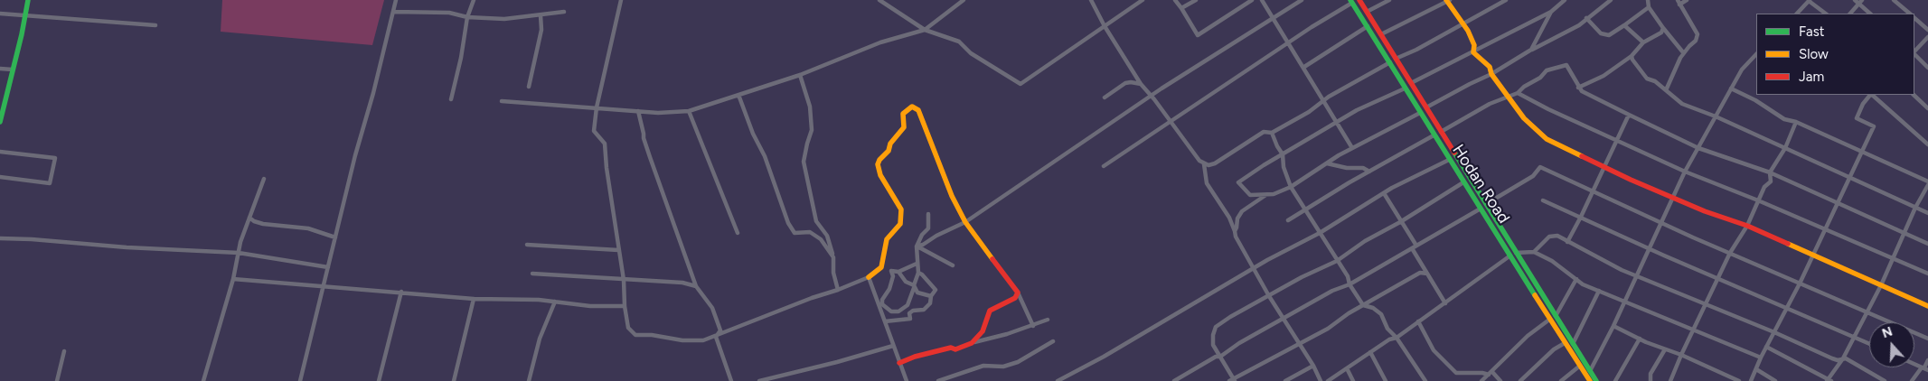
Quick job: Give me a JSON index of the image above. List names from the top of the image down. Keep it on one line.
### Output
{"streets":{"street":["Hodan Road"]},"legend":["Fast","Slow","Jam"],"north":"top"}
